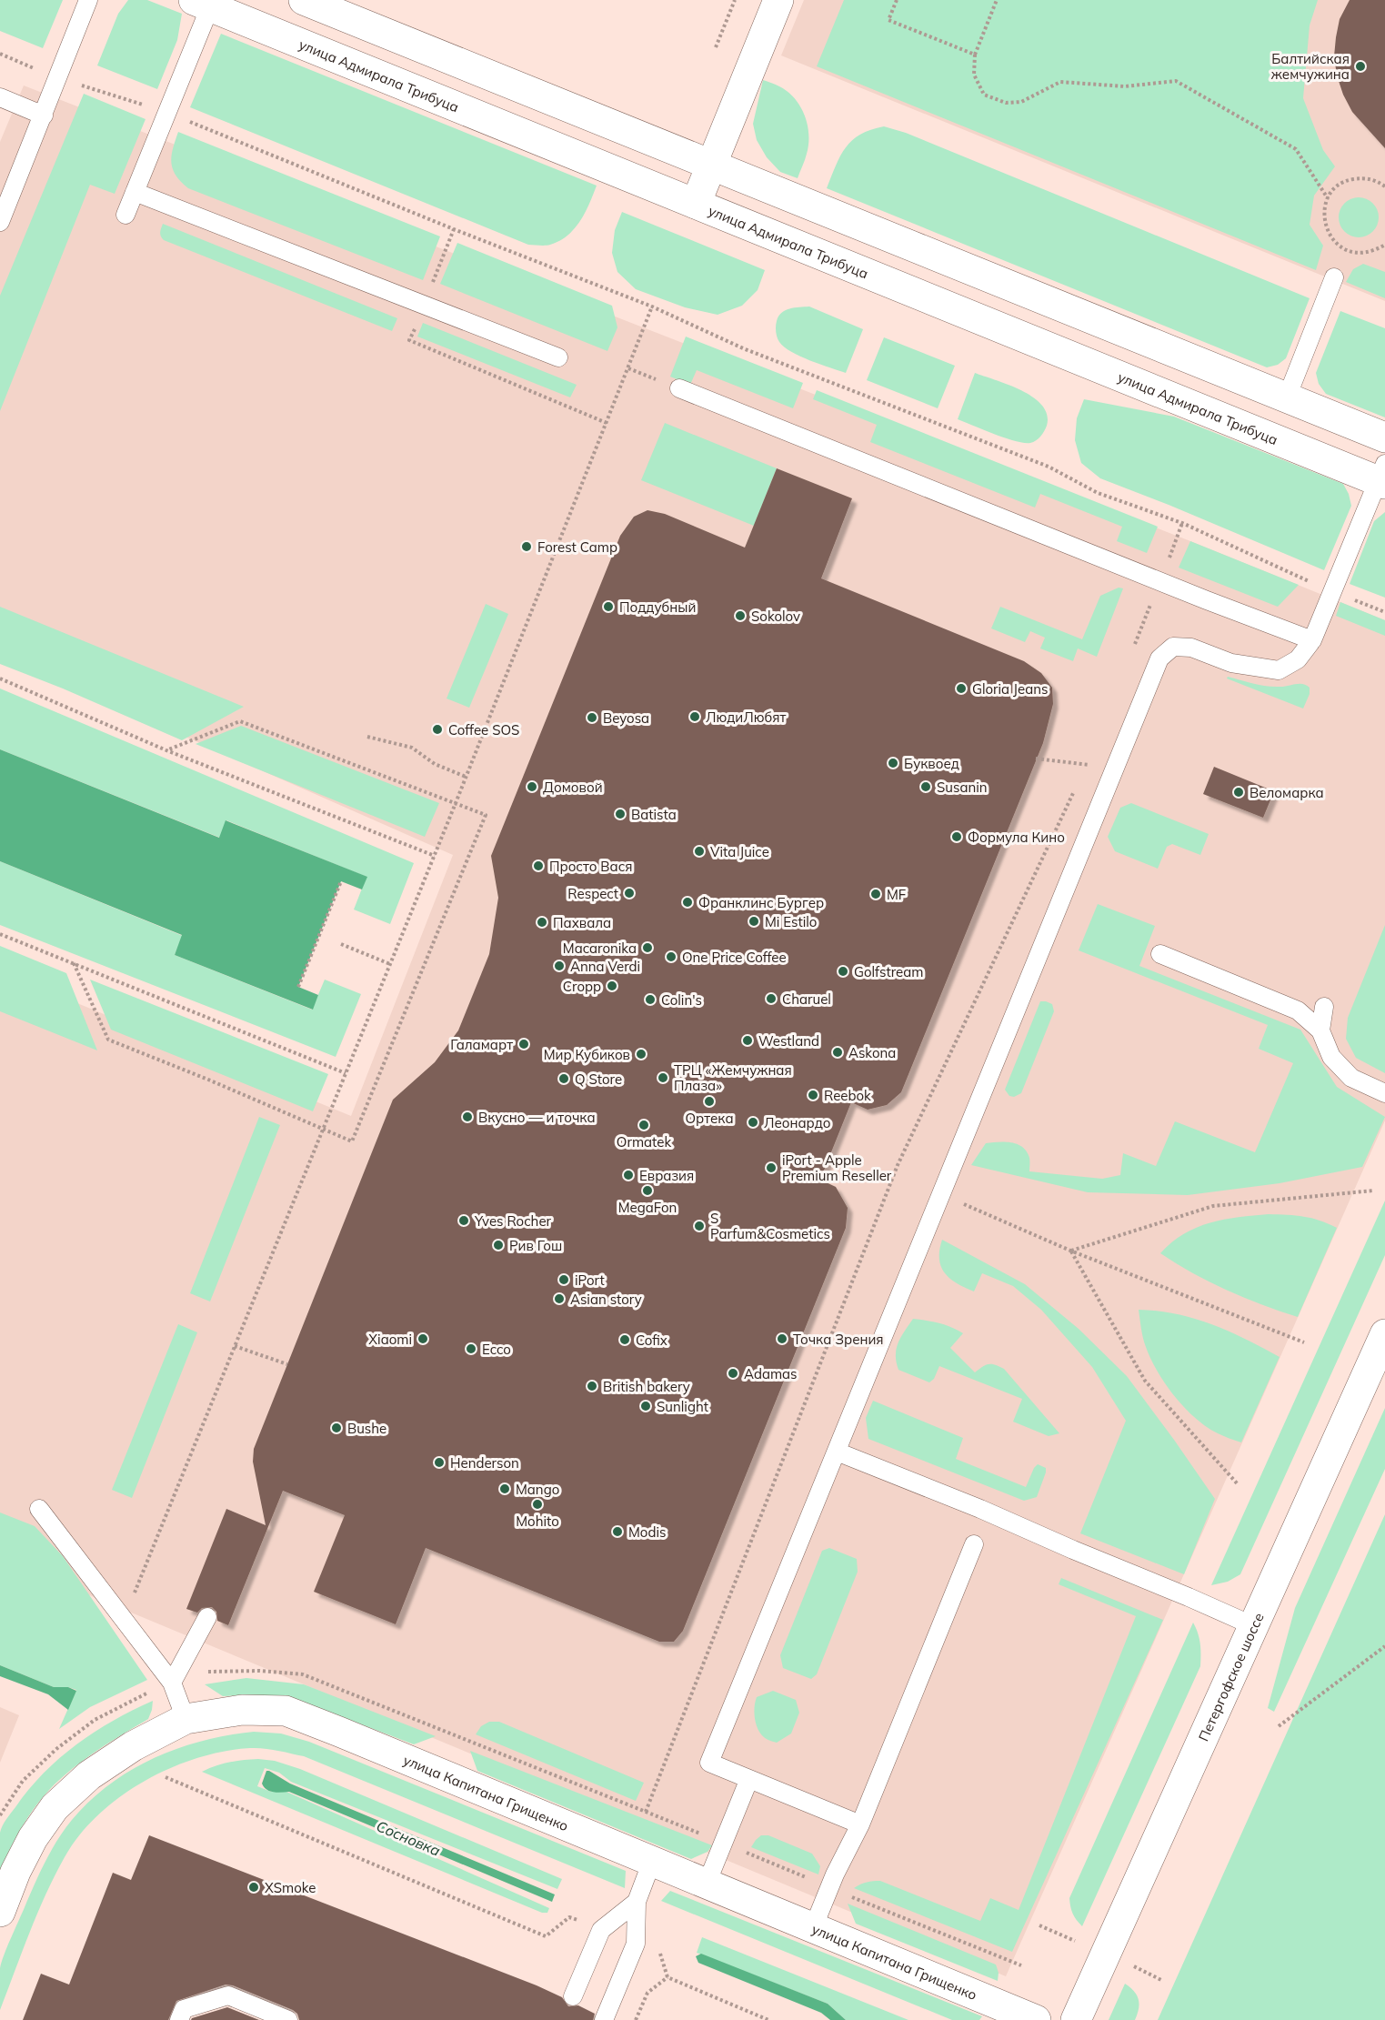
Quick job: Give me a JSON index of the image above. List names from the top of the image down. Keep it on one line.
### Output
{"streets":{"street":["улица Адмирала Трибуца","Петергофское шоссе","улица Капитана Грищенко"]},"water":["Сосновка"],"places":["Балтийская жемчужина","Forest Camp","Поддубный","Sokolov","Gloria Jeans","ЛюдиЛюбят","Beyosa","Coffee SOS","Буквоед","Домовой","Susanin","Веломарка","Batista","Формула Кино","Vita Juice","Просто Вася","Respect","MF","Франклинс Бургер","Mi Estilo","Пахвала","Macaronika","One Price Coffee","Anna Verdi","Golfstream","Cropp","Charuel","Colin's","Westland","Галамарт","Askona","Мир Кубиков","ТРЦ «Жемчужная Плаза»","Q Store","Reebok","Ортека","Вкусно — и точка","Леонардо","Ormatek","iPort - Apple Premium Reseller","Евразия","MegaFon","Yves Rocher","S Parfum&Cosmetics","Рив Гош","iPort","Asian story","Xiaomi","Точка Зрения","Cofix","Ecco","Adamas","British bakery","Sunlight","Bushe","Henderson","Mango","Mohito","Modis","XSmoke"]}
